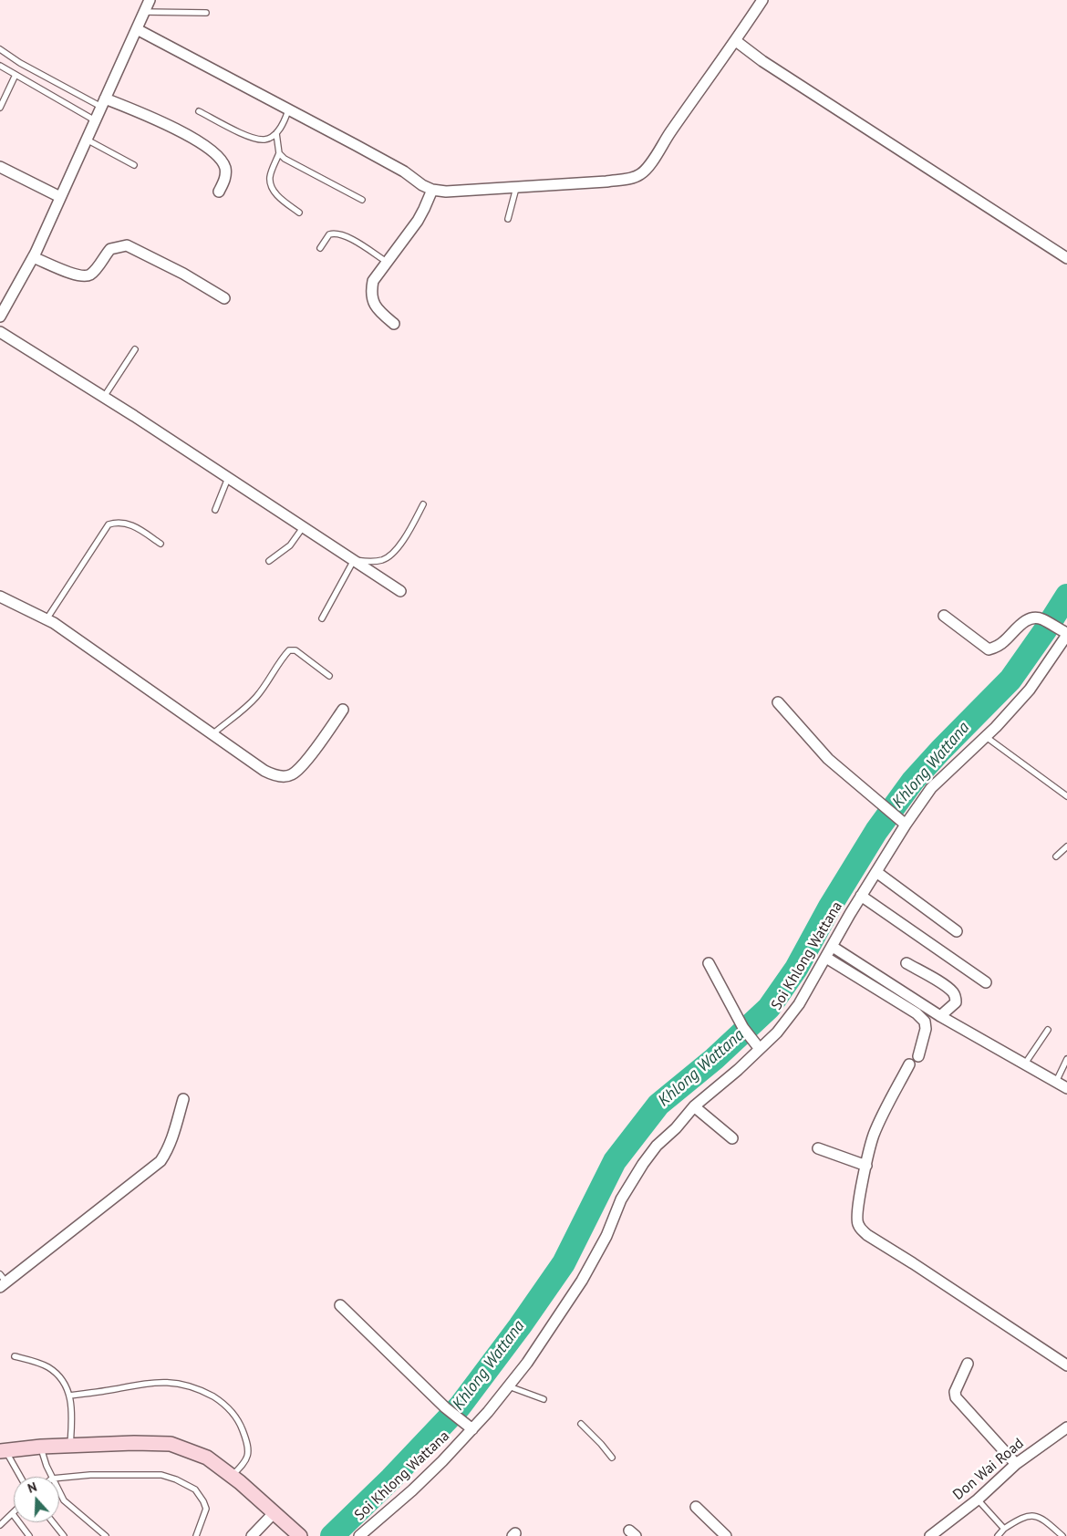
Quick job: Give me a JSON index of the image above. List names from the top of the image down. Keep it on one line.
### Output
{"streets":{"street":["Soi Khlong Wattana","Don Wai Road"]},"water":["Khlong Wattana"],"north":"top"}
